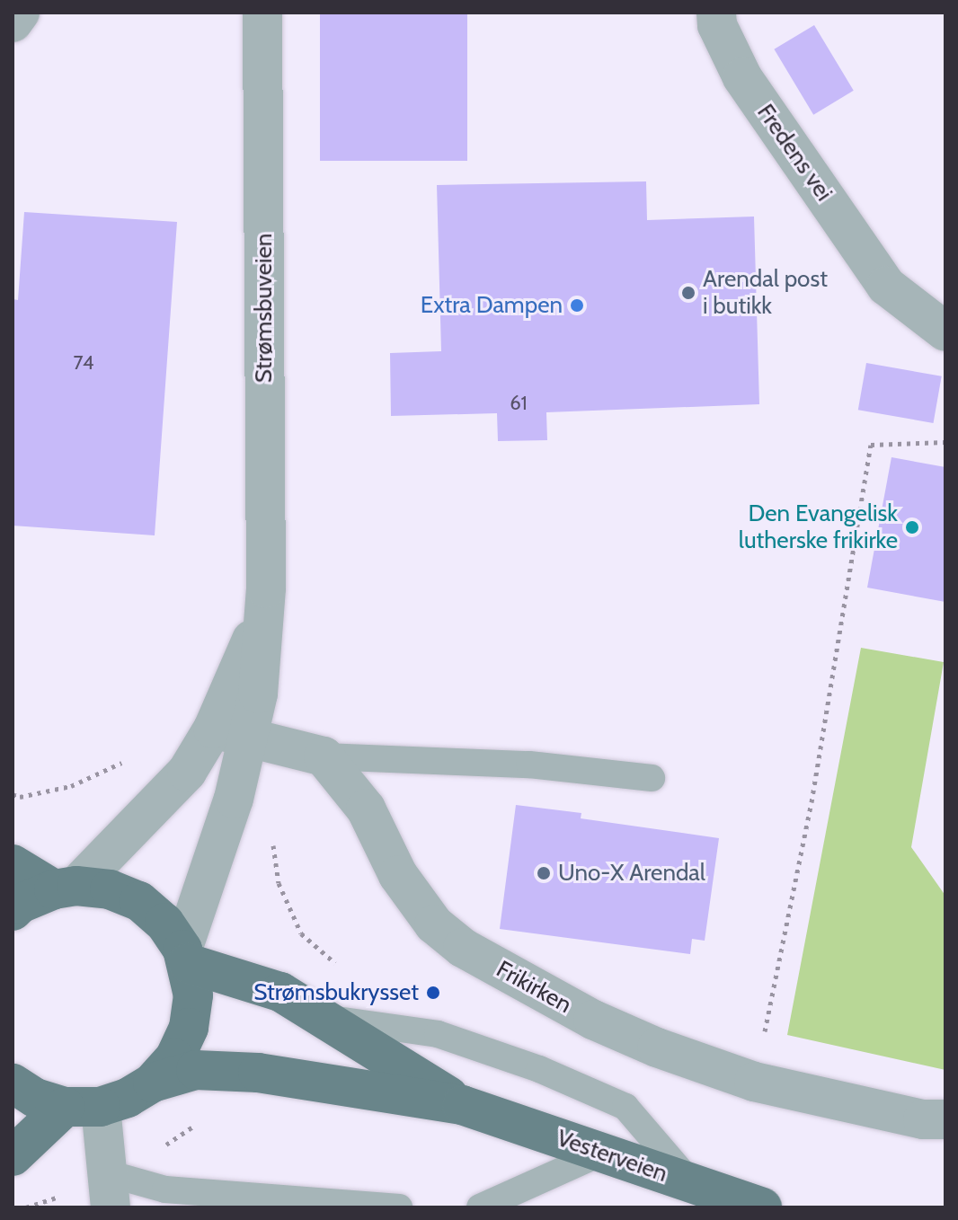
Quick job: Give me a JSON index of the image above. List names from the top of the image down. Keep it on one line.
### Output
{"streets":{"main road":["Vesterveien"],"street":["Fredens vei","Strømsbuveien","Frikirken"]},"crossings":[["Strømsbuveien","Vesterveien"]],"places":["Arendal post i butikk","Extra Dampen","Den Evangelisk lutherske frikirke","Uno-X Arendal","Strømsbukrysset"],"house_numbers":["74","61"]}
